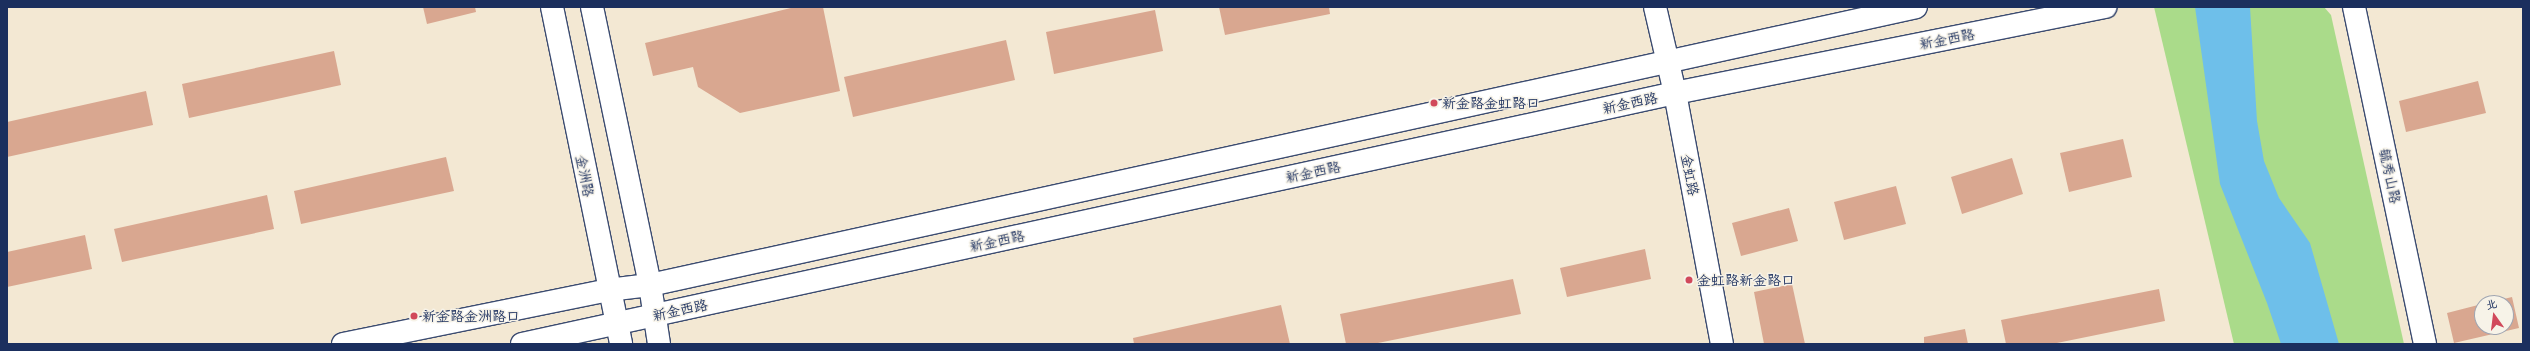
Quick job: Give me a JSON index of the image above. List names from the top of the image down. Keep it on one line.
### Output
{"streets":{"main road":["新金西路","金虹路","金洲路","毓秀山路"]},"crossings":[["新金西路","金虹路"],["新金西路","金洲路"]],"places":["新金路金虹路口","金虹路新金路口","新金路金洲路口"],"north":"top"}
